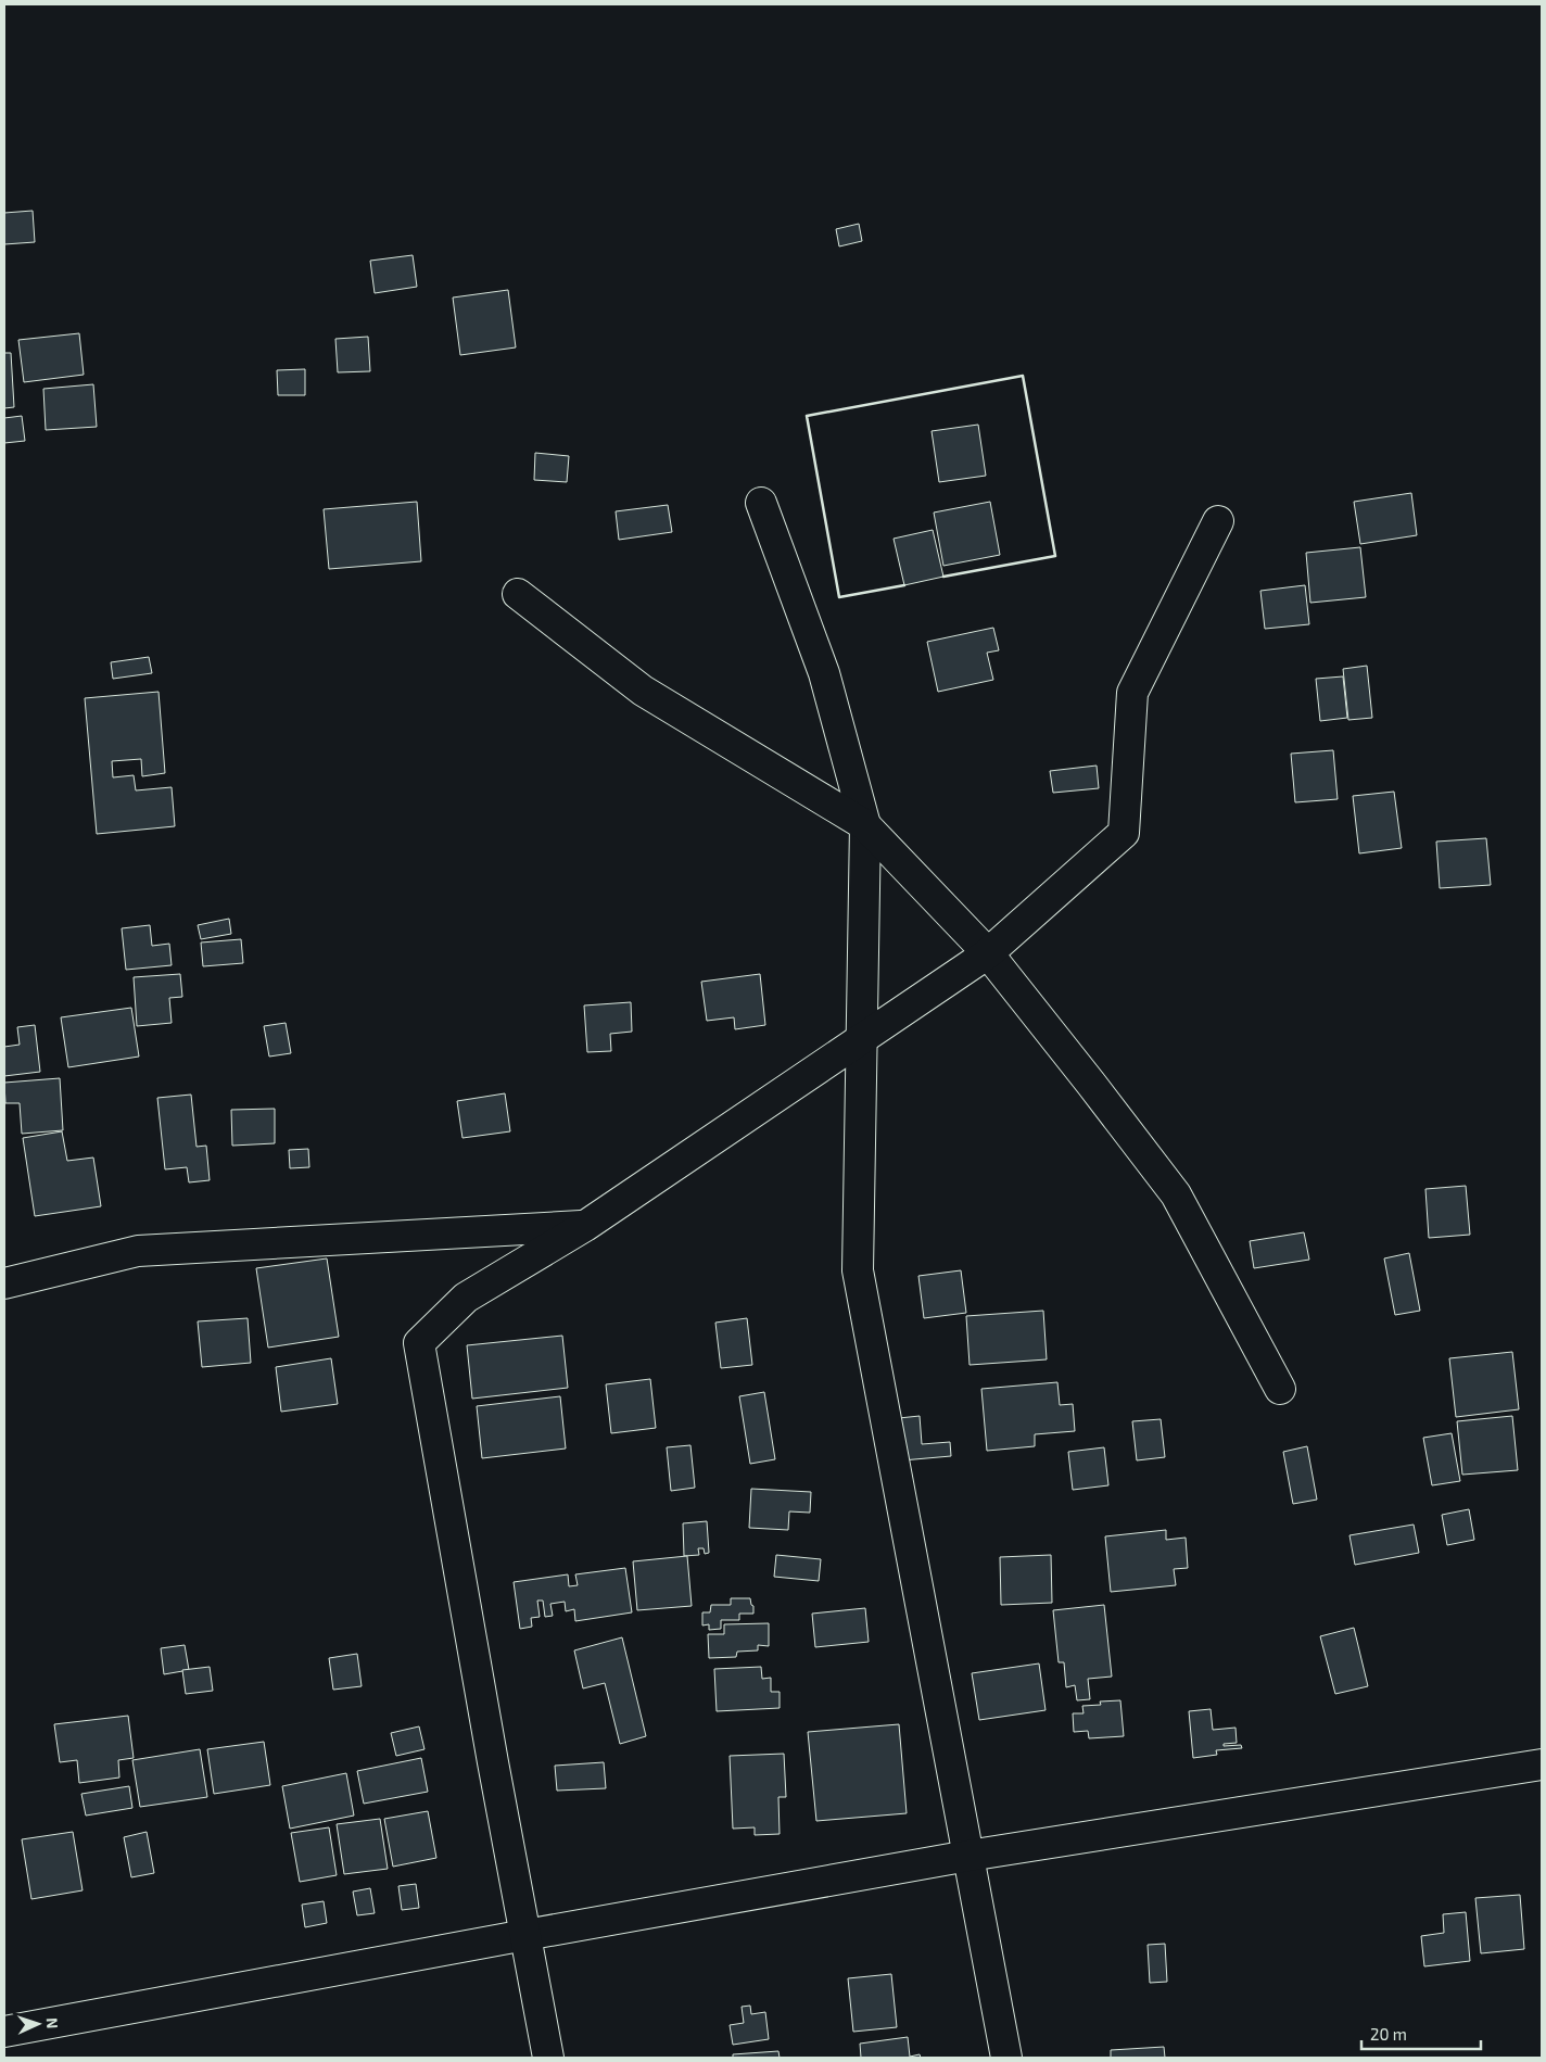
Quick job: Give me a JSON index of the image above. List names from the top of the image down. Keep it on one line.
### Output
{"scale_bar":"20 m","north":"right"}
